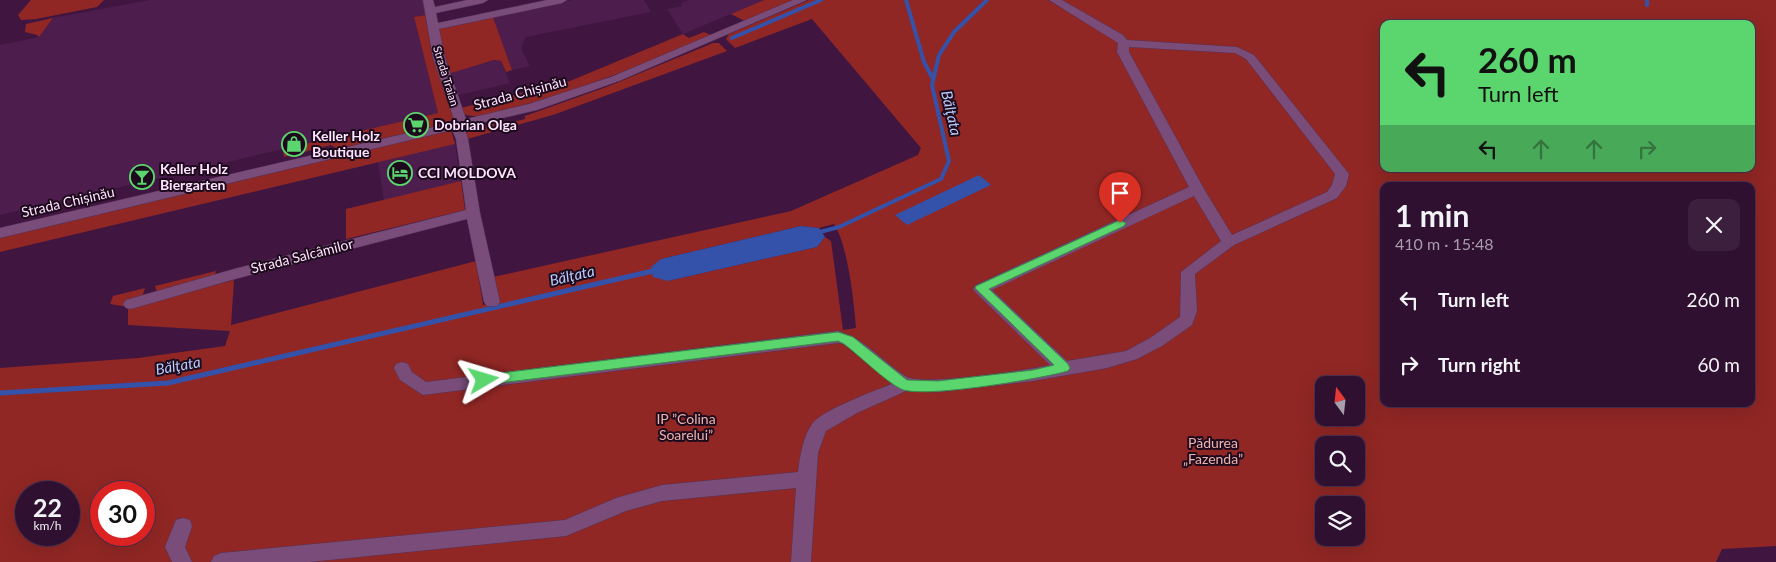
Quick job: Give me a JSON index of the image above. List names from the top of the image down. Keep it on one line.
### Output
{"streets":{"street":["Strada Traian","Strada Chișinău","Strada Salcâmilor"]},"crossings":[["Strada Traian","Strada Chișinău"]],"water":["Bălţata"],"parks":["IP ”Colina Soarelui”","Pădurea „Fazenda”"],"places":{"supermarket":["Dobrian Olga"],"shop":["Keller Holz Boutique"],"hotel":["CCI MOLDOVA"],"bar":["Keller Holz Biergarten"]},"north":"top","page":{"turn":["260 m","Turn left"],"heading":["1 min","410 m · 15:48"],"list":[{"name":"Turn left","value":"260 m"},{"name":"Turn right","value":"60 m"}],"speed":"22 km/h","limit":"30"}}
